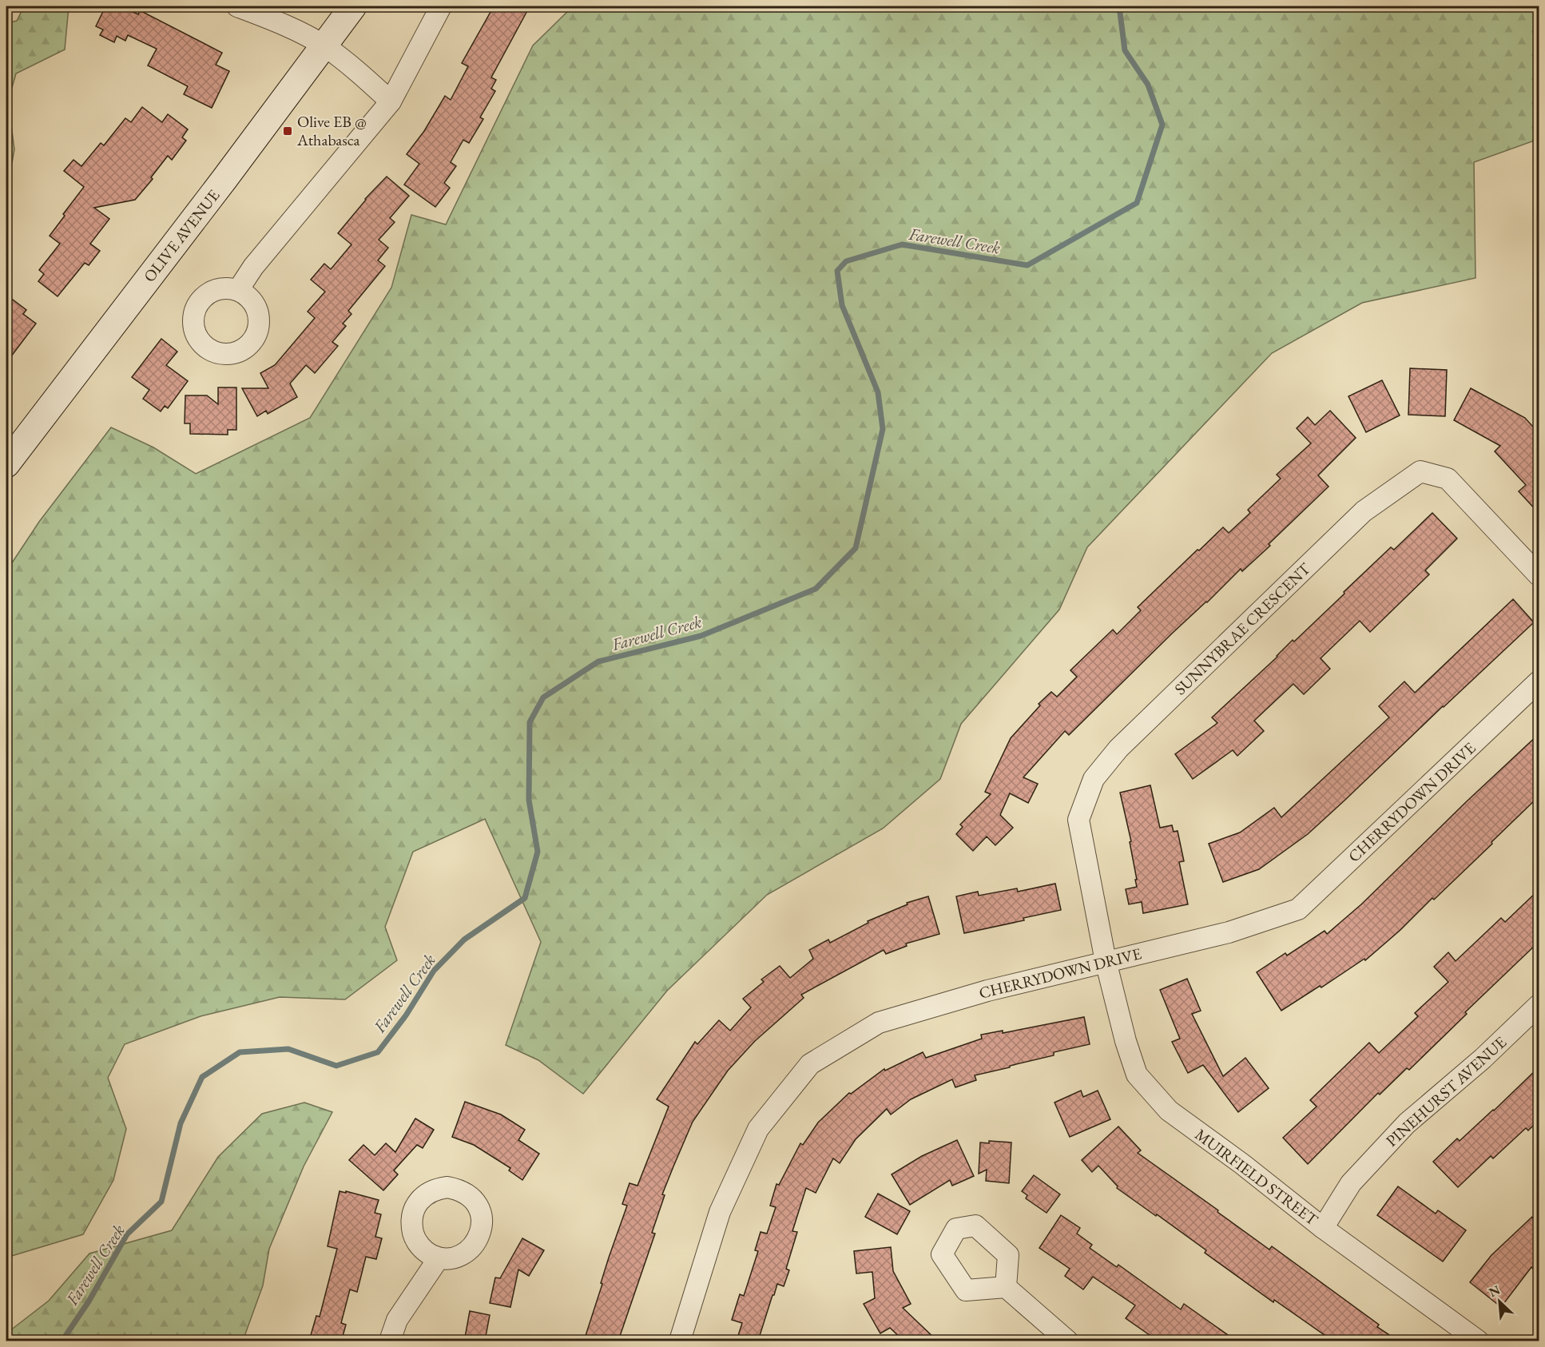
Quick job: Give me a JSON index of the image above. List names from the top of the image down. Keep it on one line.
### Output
{"streets":{"main road":["OLIVE AVENUE"],"street":["SUNNYBRAE CRESCENT","CHERRYDOWN DRIVE","PINEHURST AVENUE","MUIRFIELD STREET"]},"crossings":[["SUNNYBRAE CRESCENT","CHERRYDOWN DRIVE"],["SUNNYBRAE CRESCENT","MUIRFIELD STREET"],["CHERRYDOWN DRIVE","MUIRFIELD STREET"],["PINEHURST AVENUE","MUIRFIELD STREET"]],"water":["Farewell Creek"],"places":{"transit":["Olive EB @ Athabasca"]},"north":"top left"}
